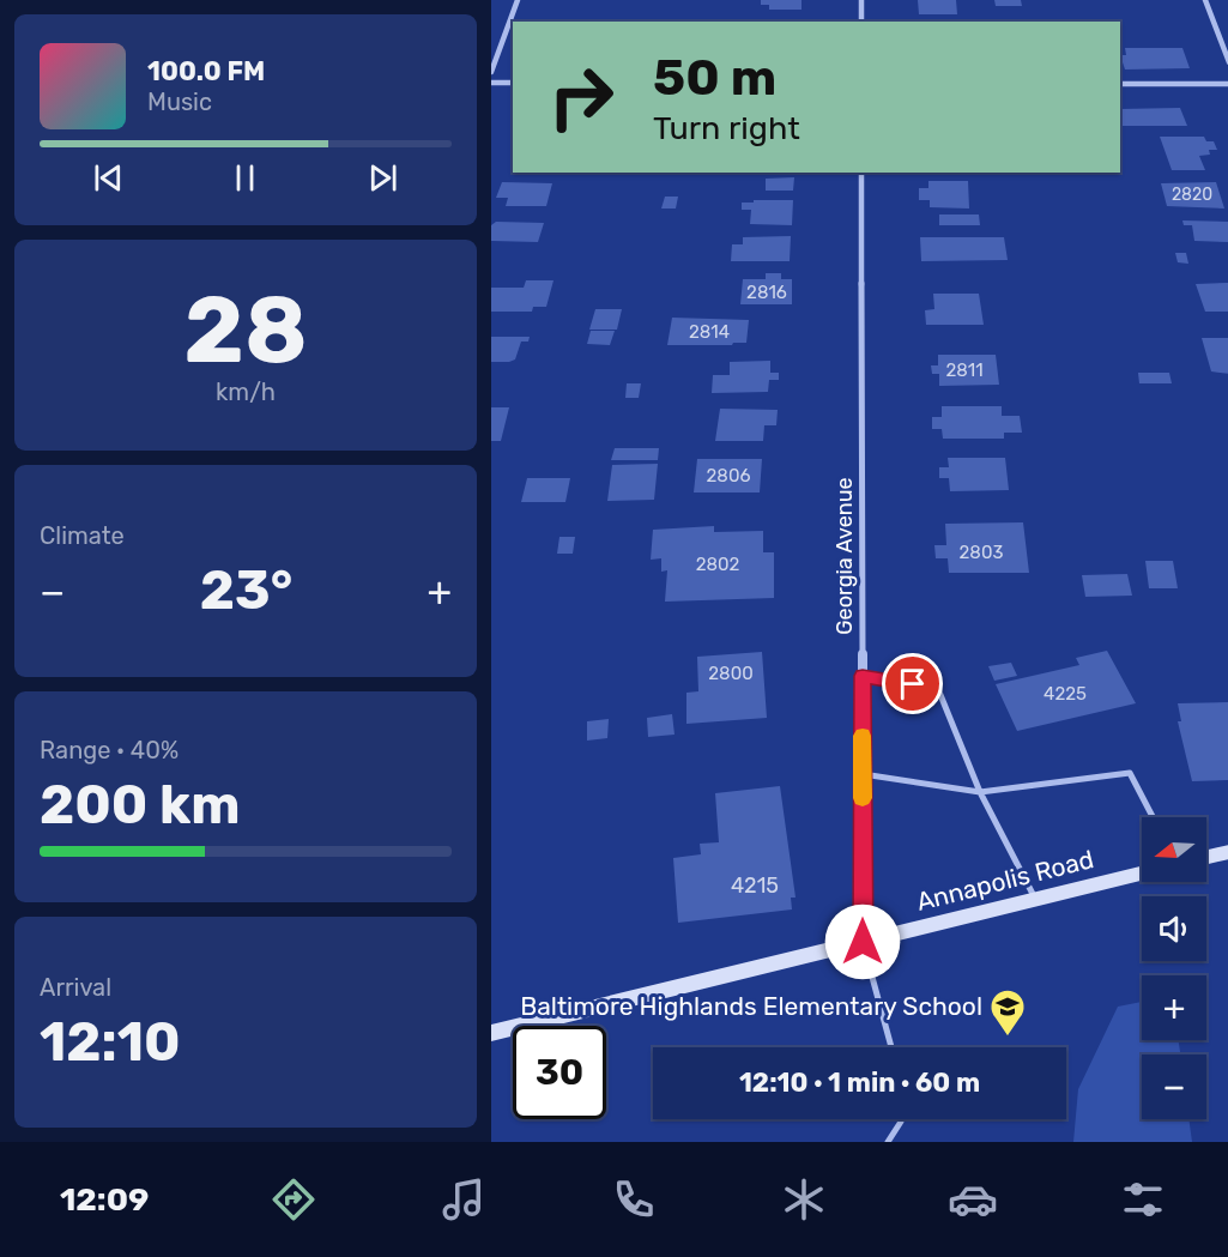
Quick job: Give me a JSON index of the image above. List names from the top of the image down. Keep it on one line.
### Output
{"streets":{"main road":["Annapolis Road"],"street":["Georgia Avenue"]},"crossings":[["Georgia Avenue","Annapolis Road"]],"places":{"school or university":["Baltimore Highlands Elementary School"]},"house_numbers":["2820","2816","2814","2811","2806","2803","2802","2800","4225","4215"],"north":"left","page":{"turn":["50 m","Turn right"],"song":["100.0 FM","Music"],"tile":[["28","km/h"],"Climate",["Range · 40%","200 km"],["Arrival","12:10"]],"heat":["−","23°","+"],"map_buttons":["+","−"],"limit":"30","trip":"12:10 · 1 min · 60 m","tabs":"12:09"}}
